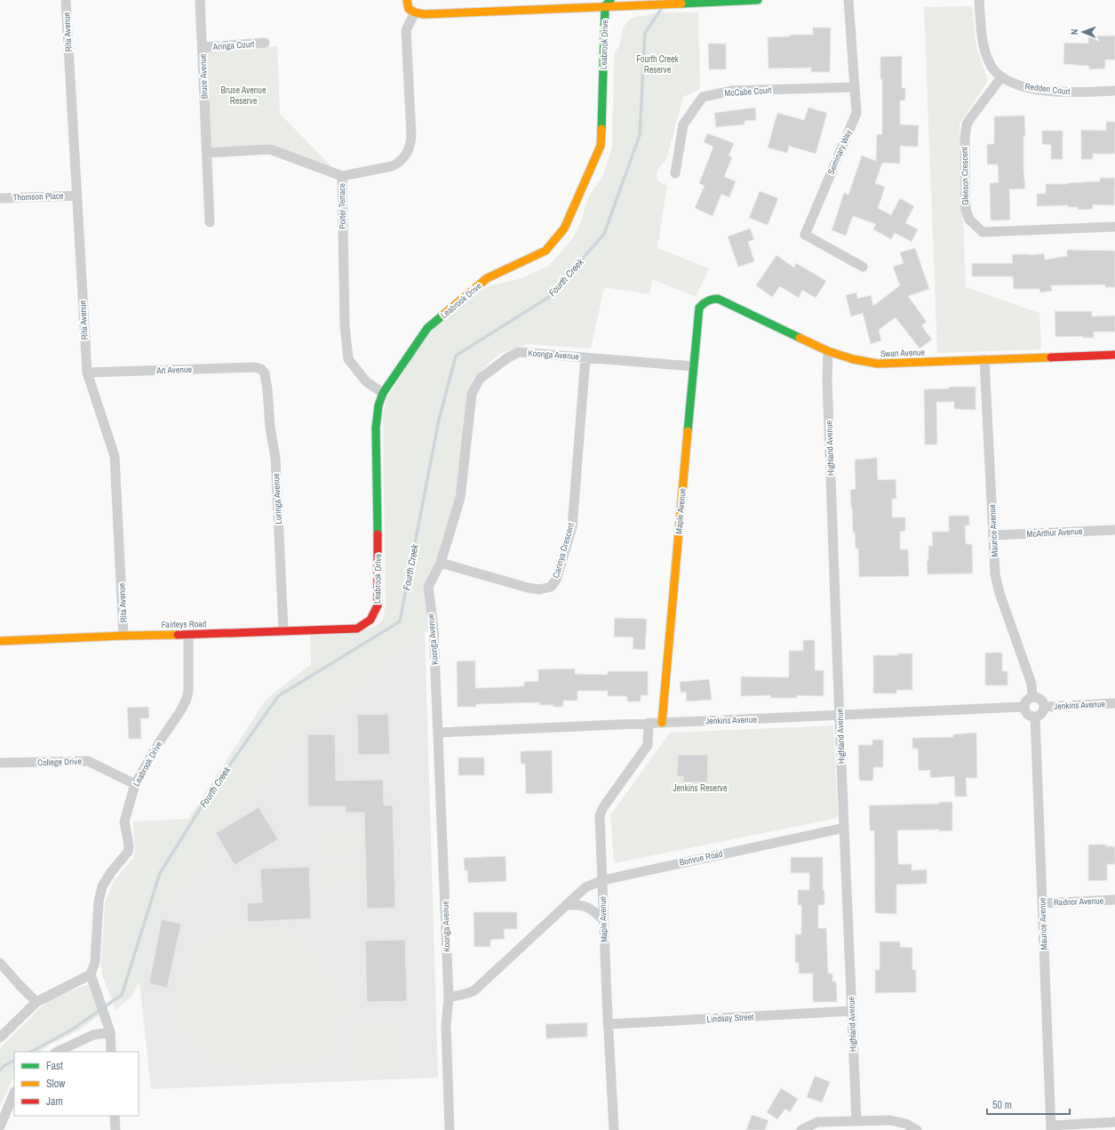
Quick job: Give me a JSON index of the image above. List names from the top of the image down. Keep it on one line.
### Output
{"streets":{"street":["Rita Avenue","Leabrook Drive","Aringa Court","Bruce Avenue","Redden Court","McCabe Court","Seminary Way","Gleeson Crescent","Thomson Place","Porter Terrace","Swan Avenue","Koonga Avenue","Art Avenue","Highland Avenue","Luringa Avenue","Maple Avenue","Maurice Avenue","McArthur Avenue","Carinya Crescent","Fairleys Road","Jenkins Avenue","College Drive","Bonvue Road","Radnor Avenue","Lindsay Street"]},"crossings":[["Rita Avenue","Thomson Place"],["Rita Avenue","Art Avenue"],["Rita Avenue","Fairleys Road"],["Leabrook Drive","Porter Terrace"],["Leabrook Drive","Fairleys Road"],["Leabrook Drive","College Drive"],["Aringa Court","Bruce Avenue"],["Redden Court","Gleeson Crescent"],["McCabe Court","Seminary Way"],["Swan Avenue","Highland Avenue"],["Swan Avenue","Maple Avenue"],["Swan Avenue","Maurice Avenue"],["Koonga Avenue","Maple Avenue"],["Koonga Avenue","Carinya Crescent"],["Koonga Avenue","Jenkins Avenue"],["Koonga Avenue","Bonvue Road"],["Art Avenue","Luringa Avenue"],["Highland Avenue","Jenkins Avenue"],["Highland Avenue","Bonvue Road"],["Highland Avenue","Lindsay Street"],["Luringa Avenue","Fairleys Road"],["Maple Avenue","Jenkins Avenue"],["Maple Avenue","Bonvue Road"],["Maple Avenue","Lindsay Street"],["Maurice Avenue","McArthur Avenue"],["Maurice Avenue","Jenkins Avenue"],["Maurice Avenue","Radnor Avenue"]],"water":["Fourth Creek"],"parks":["Fourth Creek Reserve","Bruse Avenue Reserve","Jenkins Reserve"],"legend":["Fast","Slow","Jam"],"scale_bar":"50 m","north":"left"}
